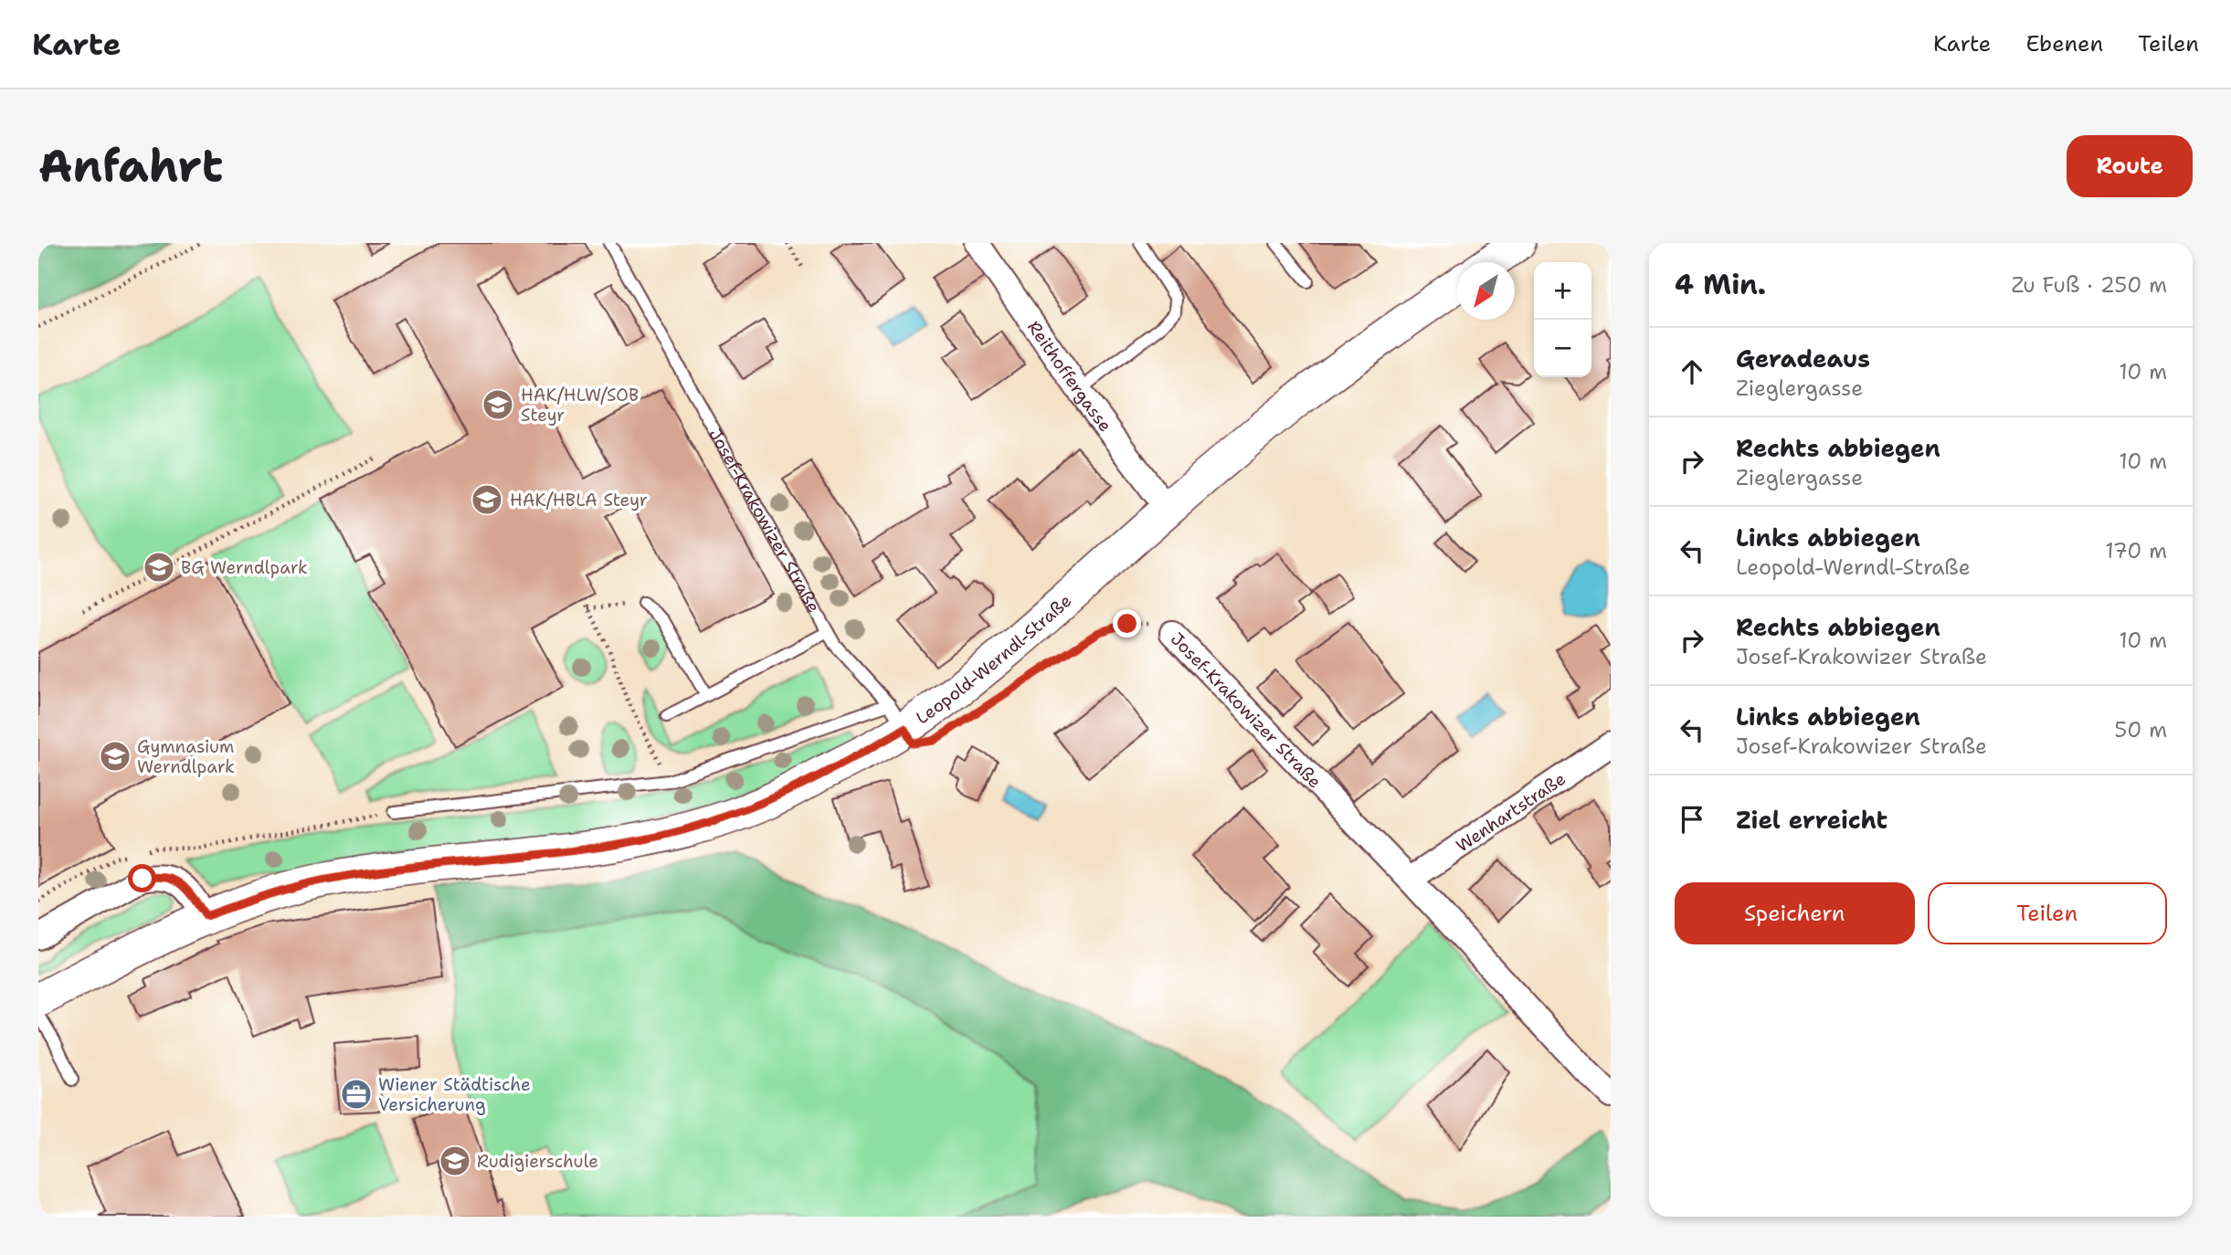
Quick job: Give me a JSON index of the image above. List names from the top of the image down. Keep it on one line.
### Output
{"streets":{"street":["Reithoffergasse","Josef-Krakowizer Straße","Leopold-Werndl-Straße","Wenhartstraße"]},"crossings":[["Reithoffergasse","Leopold-Werndl-Straße"],["Josef-Krakowizer Straße","Leopold-Werndl-Straße"],["Josef-Krakowizer Straße","Wenhartstraße"]],"places":{"school or university":["HAK/HLW/SOB Steyr","HAK/HBLA Steyr","BG Werndlpark","Gymnasium Werndlpark","Rudigierschule"],"office":["Wiener Städtische Versicherung"]},"north":"bottom left","page":{"header":"Karte","nav":["Karte","Ebenen","Teilen"],"buttons":["Route",["Speichern","Teilen"]],"title":"Anfahrt","heading":["4 Min.","Zu Fuß · 250 m"],"map_buttons":["+","−"],"list":[["Geradeaus","Zieglergasse","10 m"],["Rechts abbiegen","Zieglergasse","10 m"],["Links abbiegen","Leopold-Werndl-Straße","170 m"],["Rechts abbiegen","Josef-Krakowizer Straße","10 m"],["Links abbiegen","Josef-Krakowizer Straße","50 m"],"Ziel erreicht"]}}
